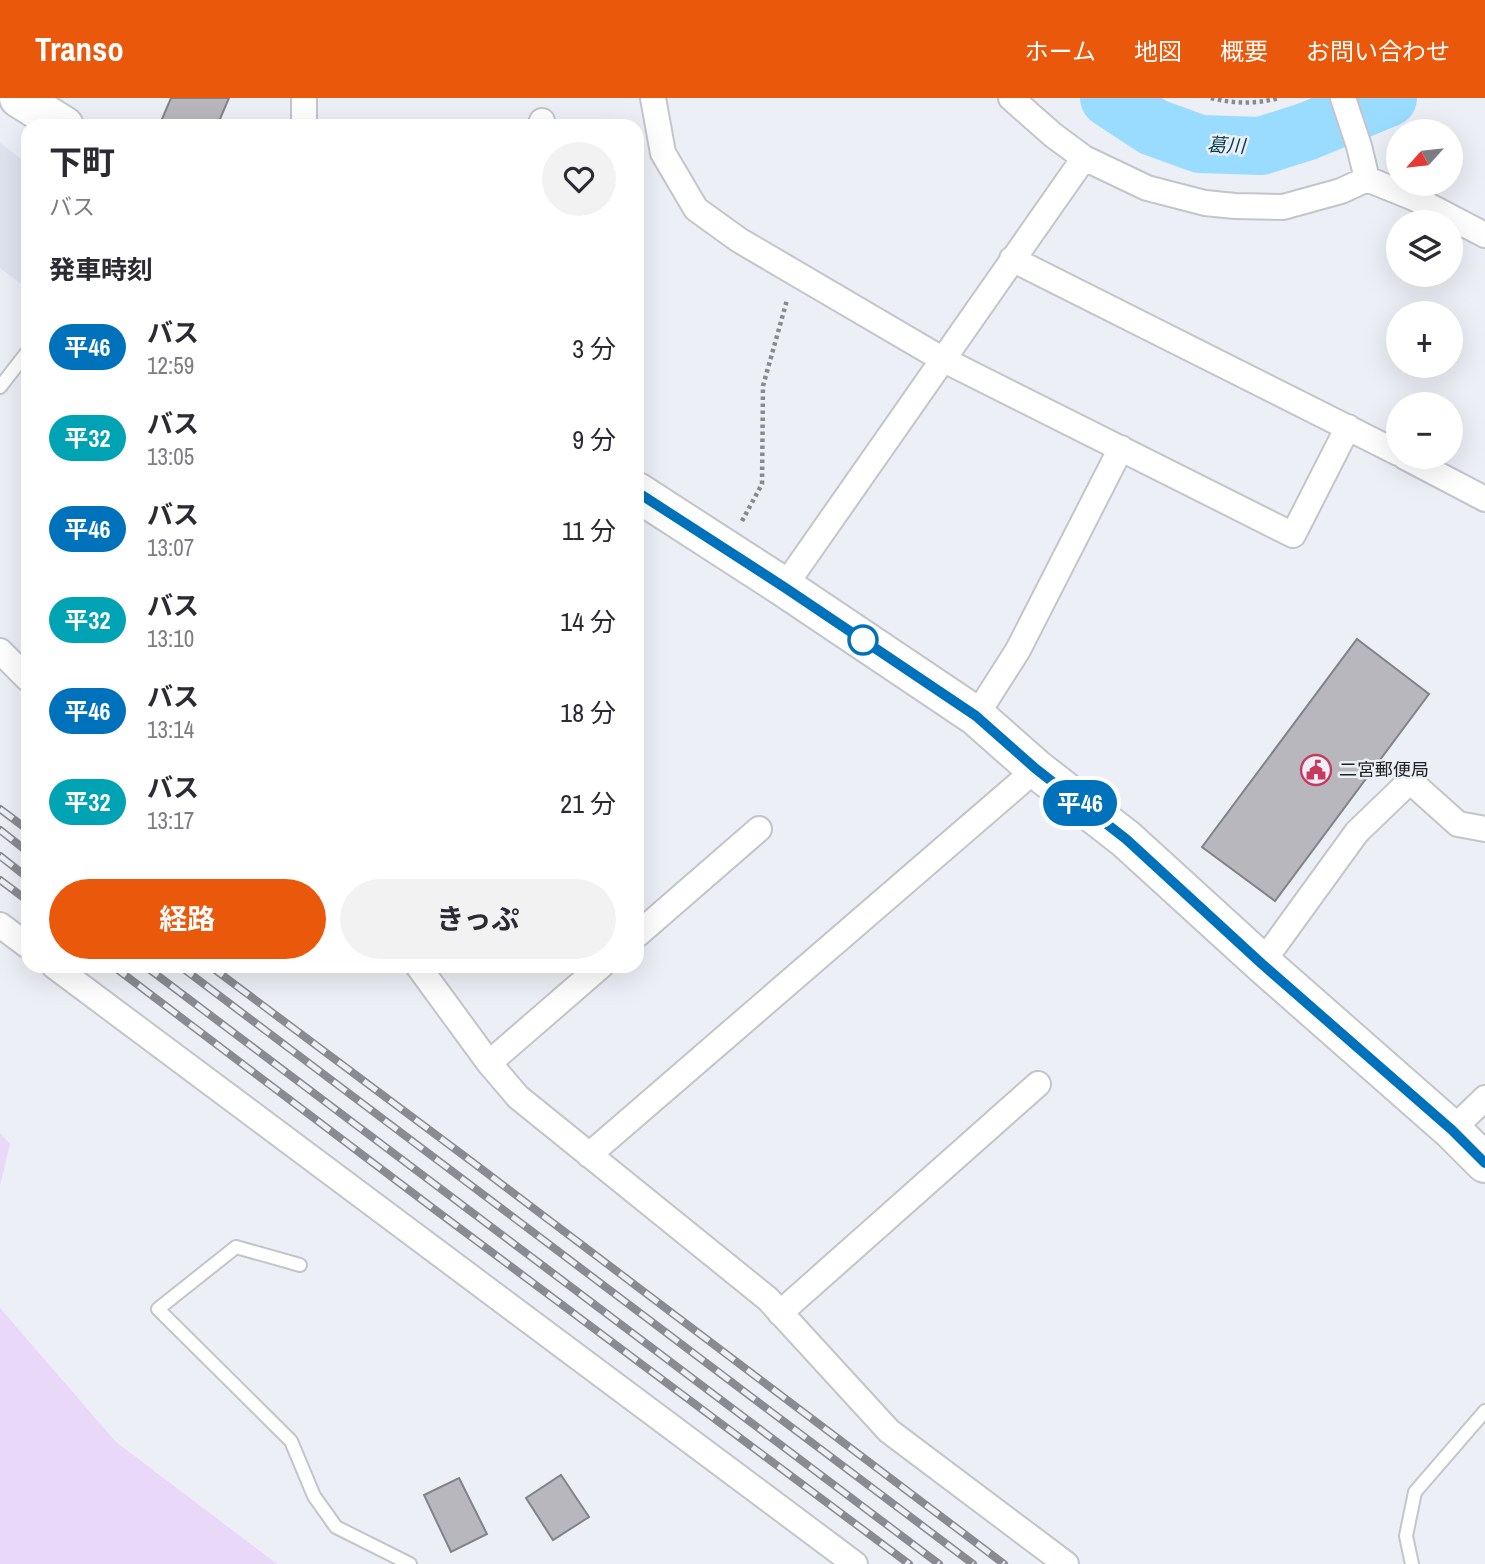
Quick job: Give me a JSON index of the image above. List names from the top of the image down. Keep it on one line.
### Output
{"water":["葛川"],"places":{"public building":["二宮郵便局"]},"lines":["bus line 平46"],"north":"bottom left","page":{"header":"Transo","nav":["ホーム","地図","概要","お問い合わせ"],"on_map":"平46","map_buttons":["+","−"],"heading":[["下町","バス"],"発車時刻"],"list":[{"mark":"平46","name":"バス","note":"12:59","value":"3 分"},{"mark":"平32","name":"バス","note":"13:05","value":"9 分"},{"mark":"平46","name":"バス","note":"13:07","value":"11 分"},{"mark":"平32","name":"バス","note":"13:10","value":"14 分"},{"mark":"平46","name":"バス","note":"13:14","value":"18 分"},{"mark":"平32","name":"バス","note":"13:17","value":"21 分"}],"buttons":["経路","きっぷ"]}}
